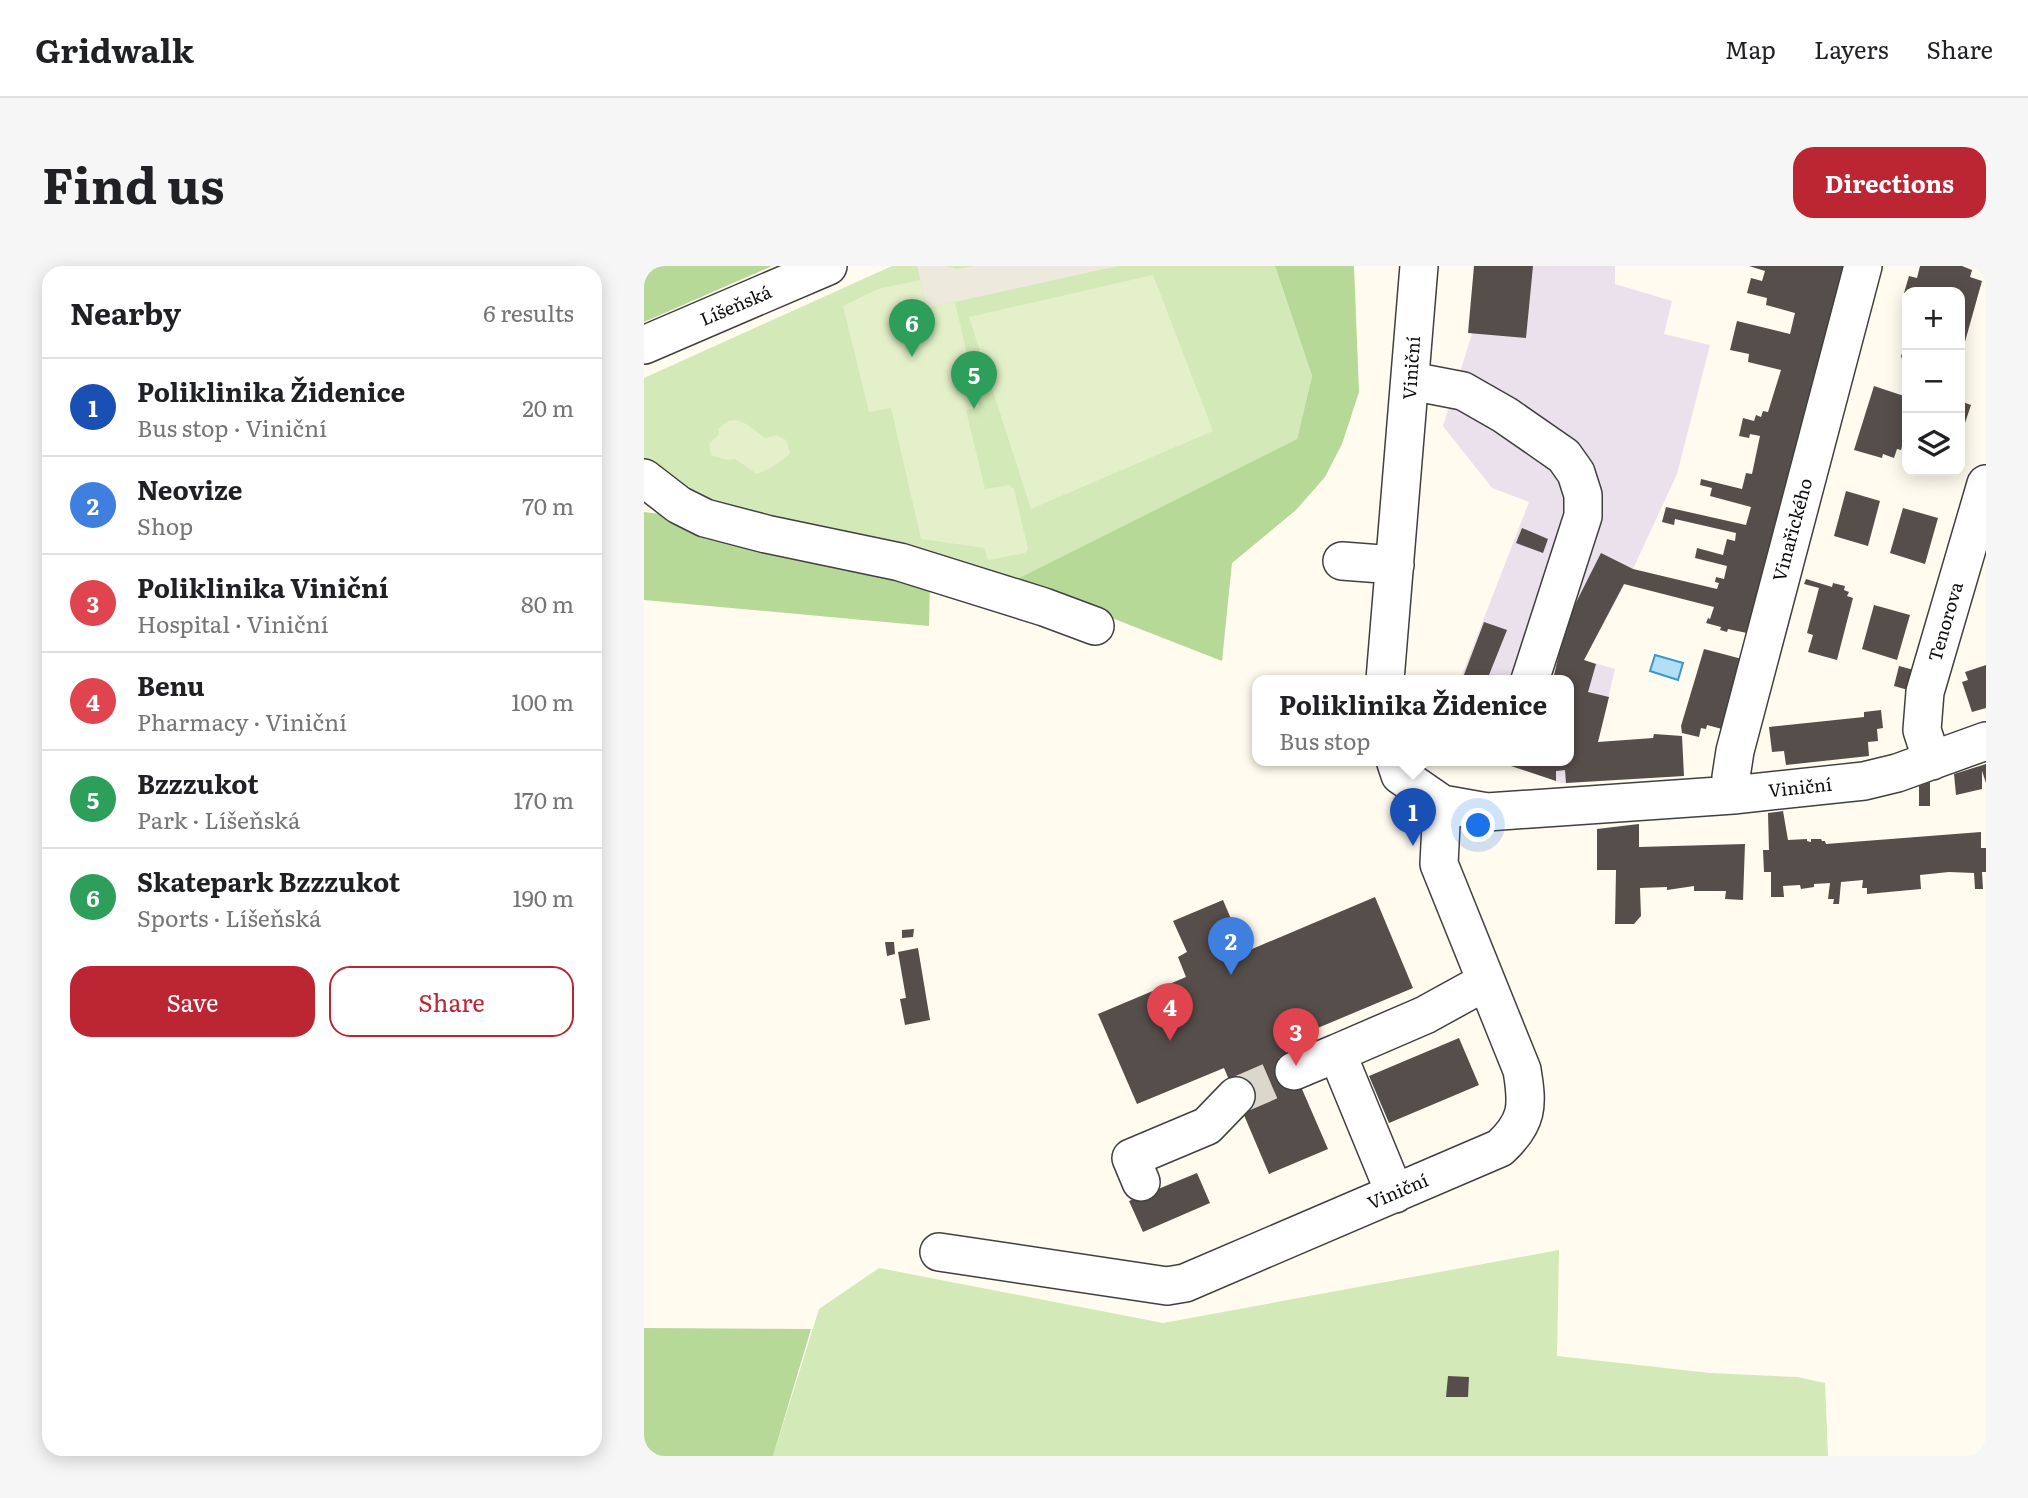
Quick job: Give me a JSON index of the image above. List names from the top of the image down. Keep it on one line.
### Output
{"streets":{"street":["Líšeňská","Viniční","Vinařického","Tenorova"]},"crossings":[["Viniční","Vinařického"],["Viniční","Tenorova"]],"page":{"header":"Gridwalk","nav":["Map","Layers","Share"],"title":"Find us","buttons":["Directions",["Save","Share"]],"heading":["Nearby","6 results"],"map_buttons":["+","−"],"pins":["6","5","1","2","4","3"],"list":[{"mark":"1","name":"Poliklinika Židenice","note":"Bus stop · Viniční","value":"20 m"},{"mark":"2","name":"Neovize","note":"Shop","value":"70 m"},{"mark":"3","name":"Poliklinika Viniční","note":"Hospital · Viniční","value":"80 m"},{"mark":"4","name":"Benu","note":"Pharmacy · Viniční","value":"100 m"},{"mark":"5","name":"Bzzzukot","note":"Park · Líšeňská","value":"170 m"},{"mark":"6","name":"Skatepark Bzzzukot","note":"Sports · Líšeňská","value":"190 m"}],"popup":["Poliklinika Židenice","Bus stop"]}}
